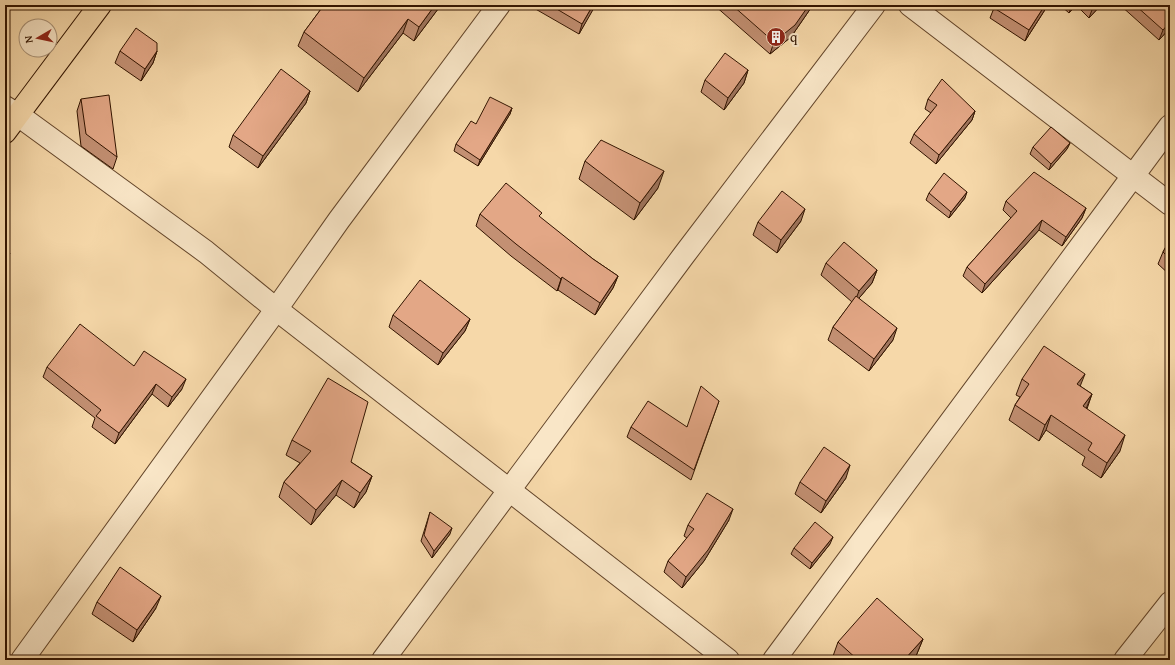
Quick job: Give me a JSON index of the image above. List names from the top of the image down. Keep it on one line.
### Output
{"places":{"building":["q"]},"north":"left"}
